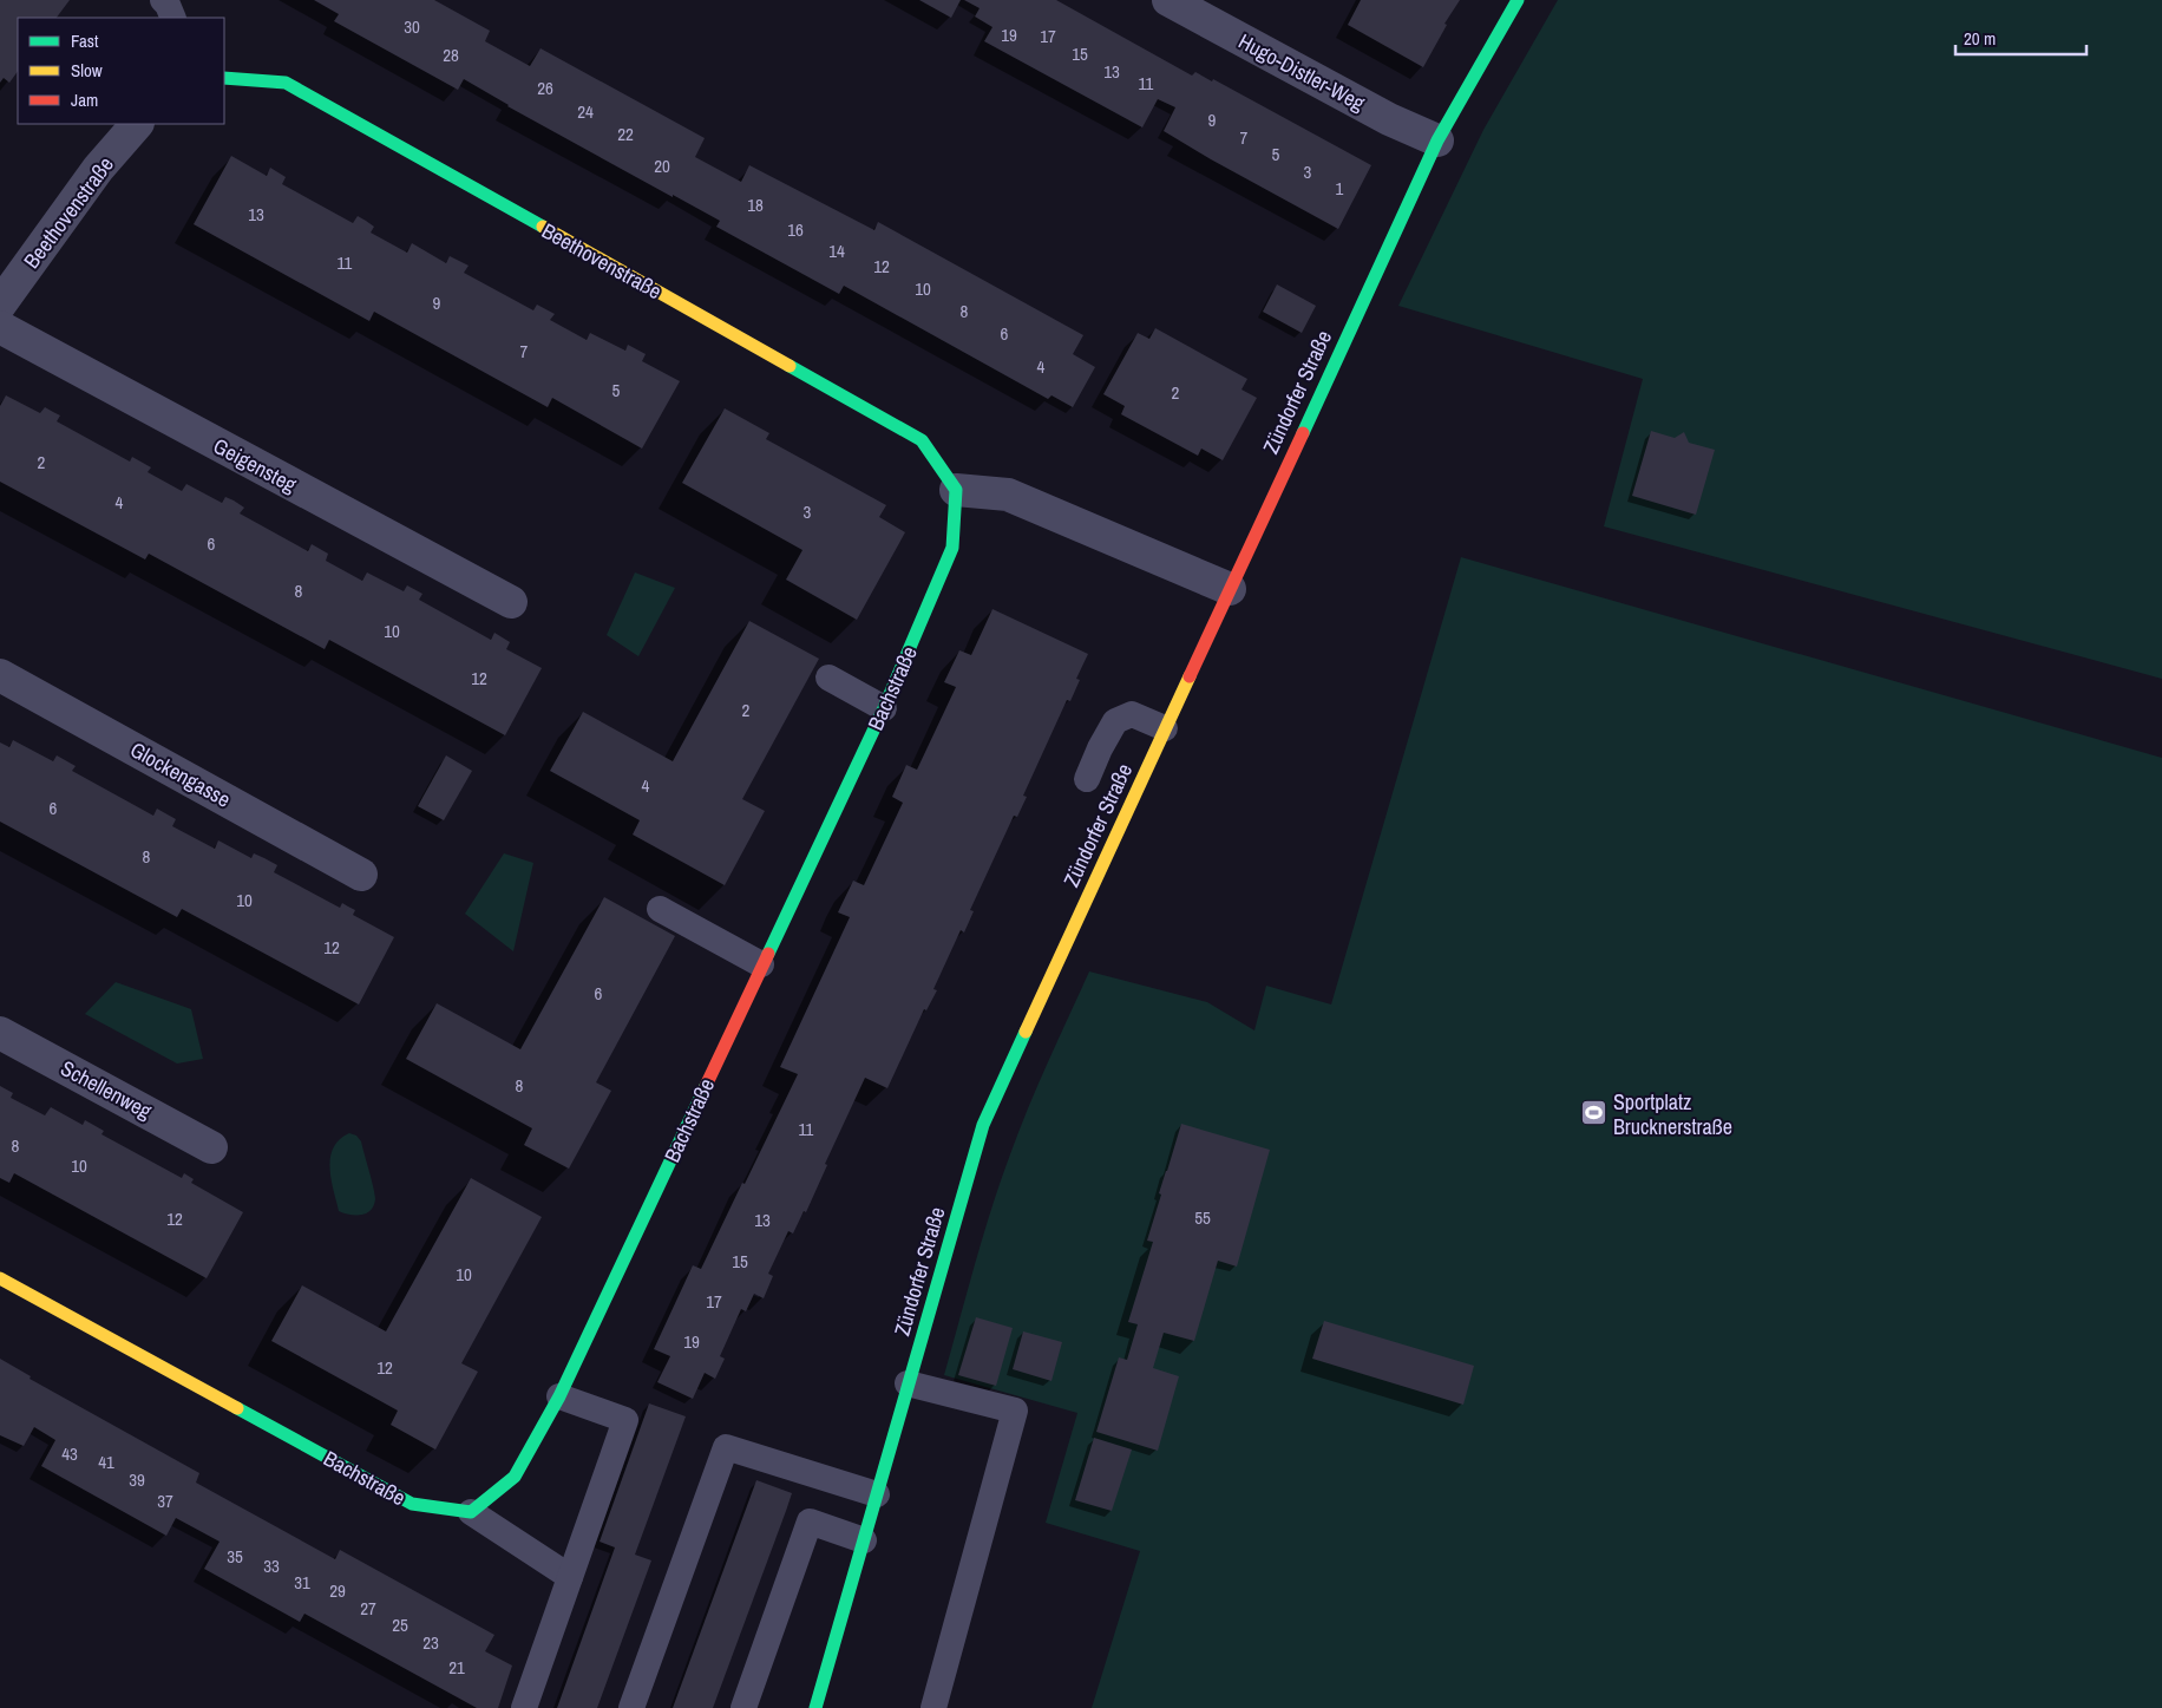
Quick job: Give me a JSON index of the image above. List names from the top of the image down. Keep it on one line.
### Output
{"streets":{"street":["Hugo-Distler-Weg","Beethovenstraße","Zündorfer Straße","Geigensteg","Bachstraße","Glockengasse","Schellenweg"]},"crossings":[["Hugo-Distler-Weg","Zündorfer Straße"],["Beethovenstraße","Bachstraße"]],"places":{"sports":["Sportplatz Brucknerstraße"]},"house_numbers":["30","19","17","15","28","13","11","26","24","9","22","7","5","20","3","1","18","13","16","14","11","12","10","9","8","6","7","4","5","2","2","4","3","6","8","10","12","2","4","6","8","10","12","6","8","11","8","10","55","12","13","15","10","17","19","12","43","41","39","37","35","33","31","29","27","25","23","21"],"legend":["Fast","Slow","Jam"],"scale_bar":"20 m"}
